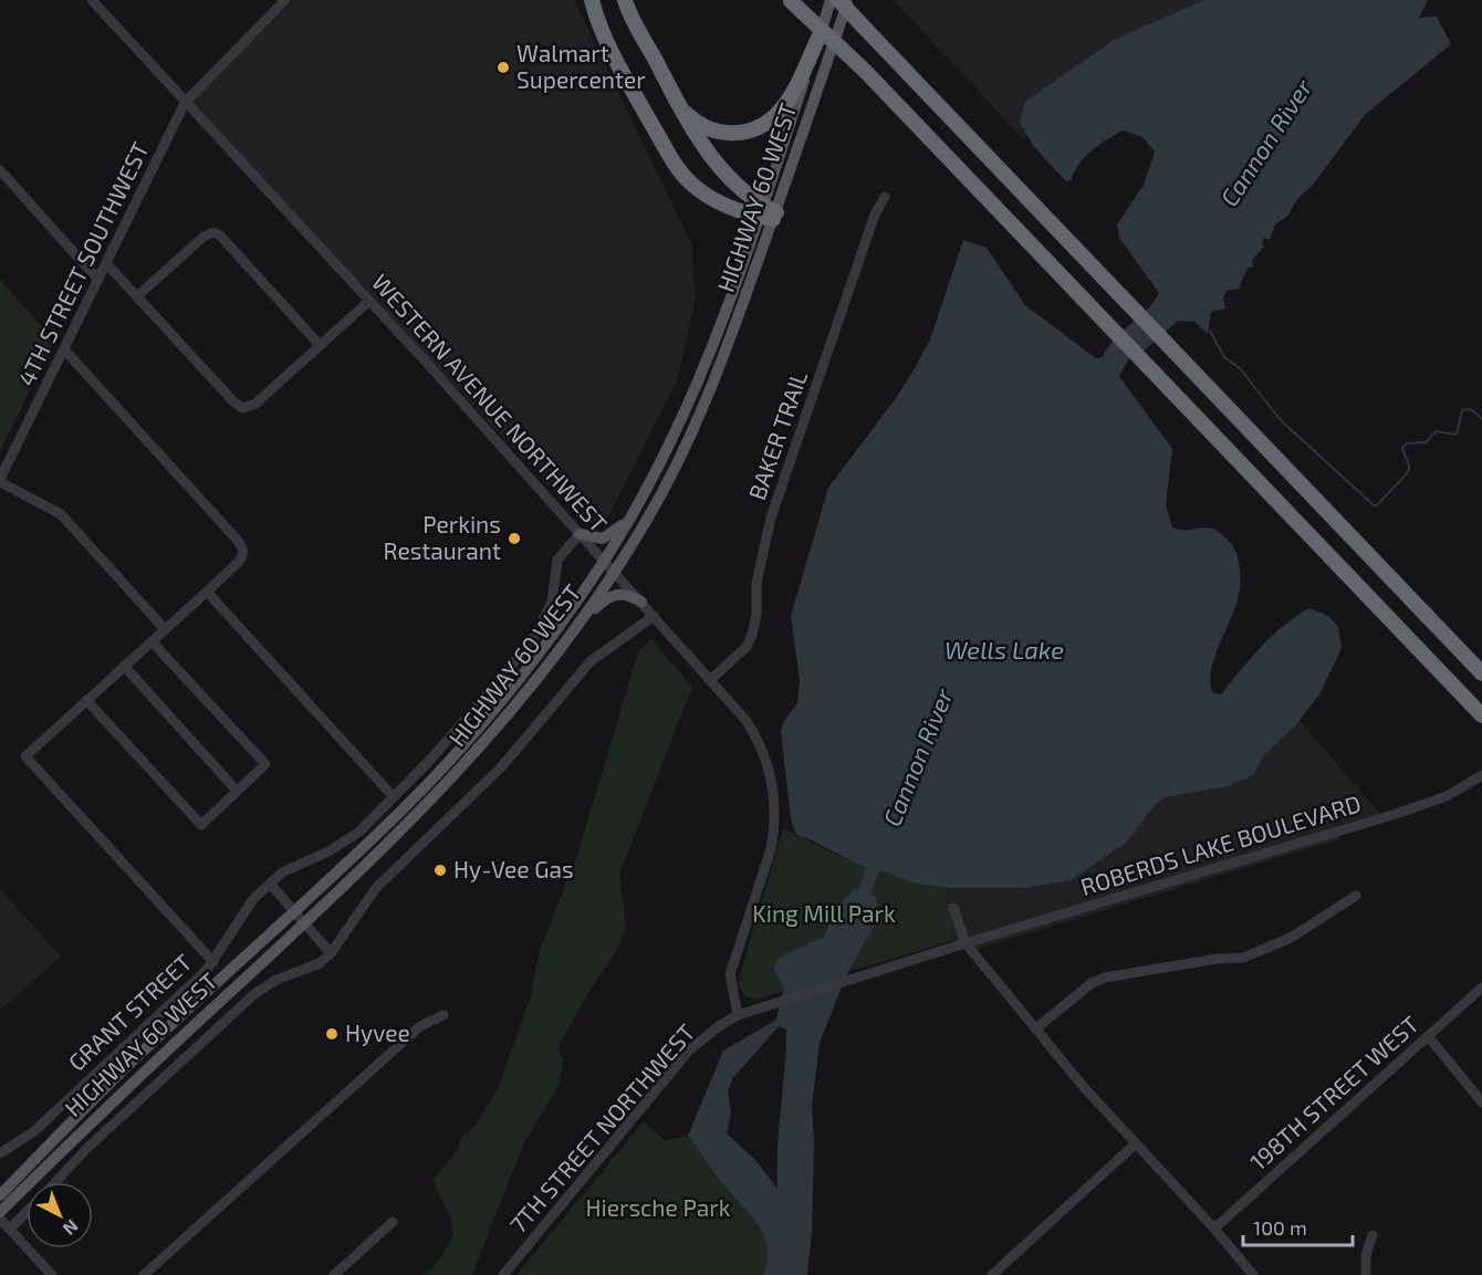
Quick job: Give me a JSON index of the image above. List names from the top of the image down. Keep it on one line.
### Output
{"streets":{"main road":["HIGHWAY 60 WEST"],"street":["4TH STREET SOUTHWEST","WESTERN AVENUE NORTHWEST","BAKER TRAIL","ROBERDS LAKE BOULEVARD","GRANT STREET","198TH STREET WEST","7TH STREET NORTHWEST"]},"crossings":[["HIGHWAY 60 WEST","WESTERN AVENUE NORTHWEST"],["4TH STREET SOUTHWEST","WESTERN AVENUE NORTHWEST"],["WESTERN AVENUE NORTHWEST","BAKER TRAIL"],["WESTERN AVENUE NORTHWEST","GRANT STREET"],["WESTERN AVENUE NORTHWEST","7TH STREET NORTHWEST"],["ROBERDS LAKE BOULEVARD","7TH STREET NORTHWEST"]],"water":["Cannon River","Wells Lake"],"parks":["King Mill Park","Hiersche Park"],"places":["Walmart Supercenter","Perkins Restaurant","Hy-Vee Gas","Hyvee"],"scale_bar":"100 m","north":"bottom right"}
